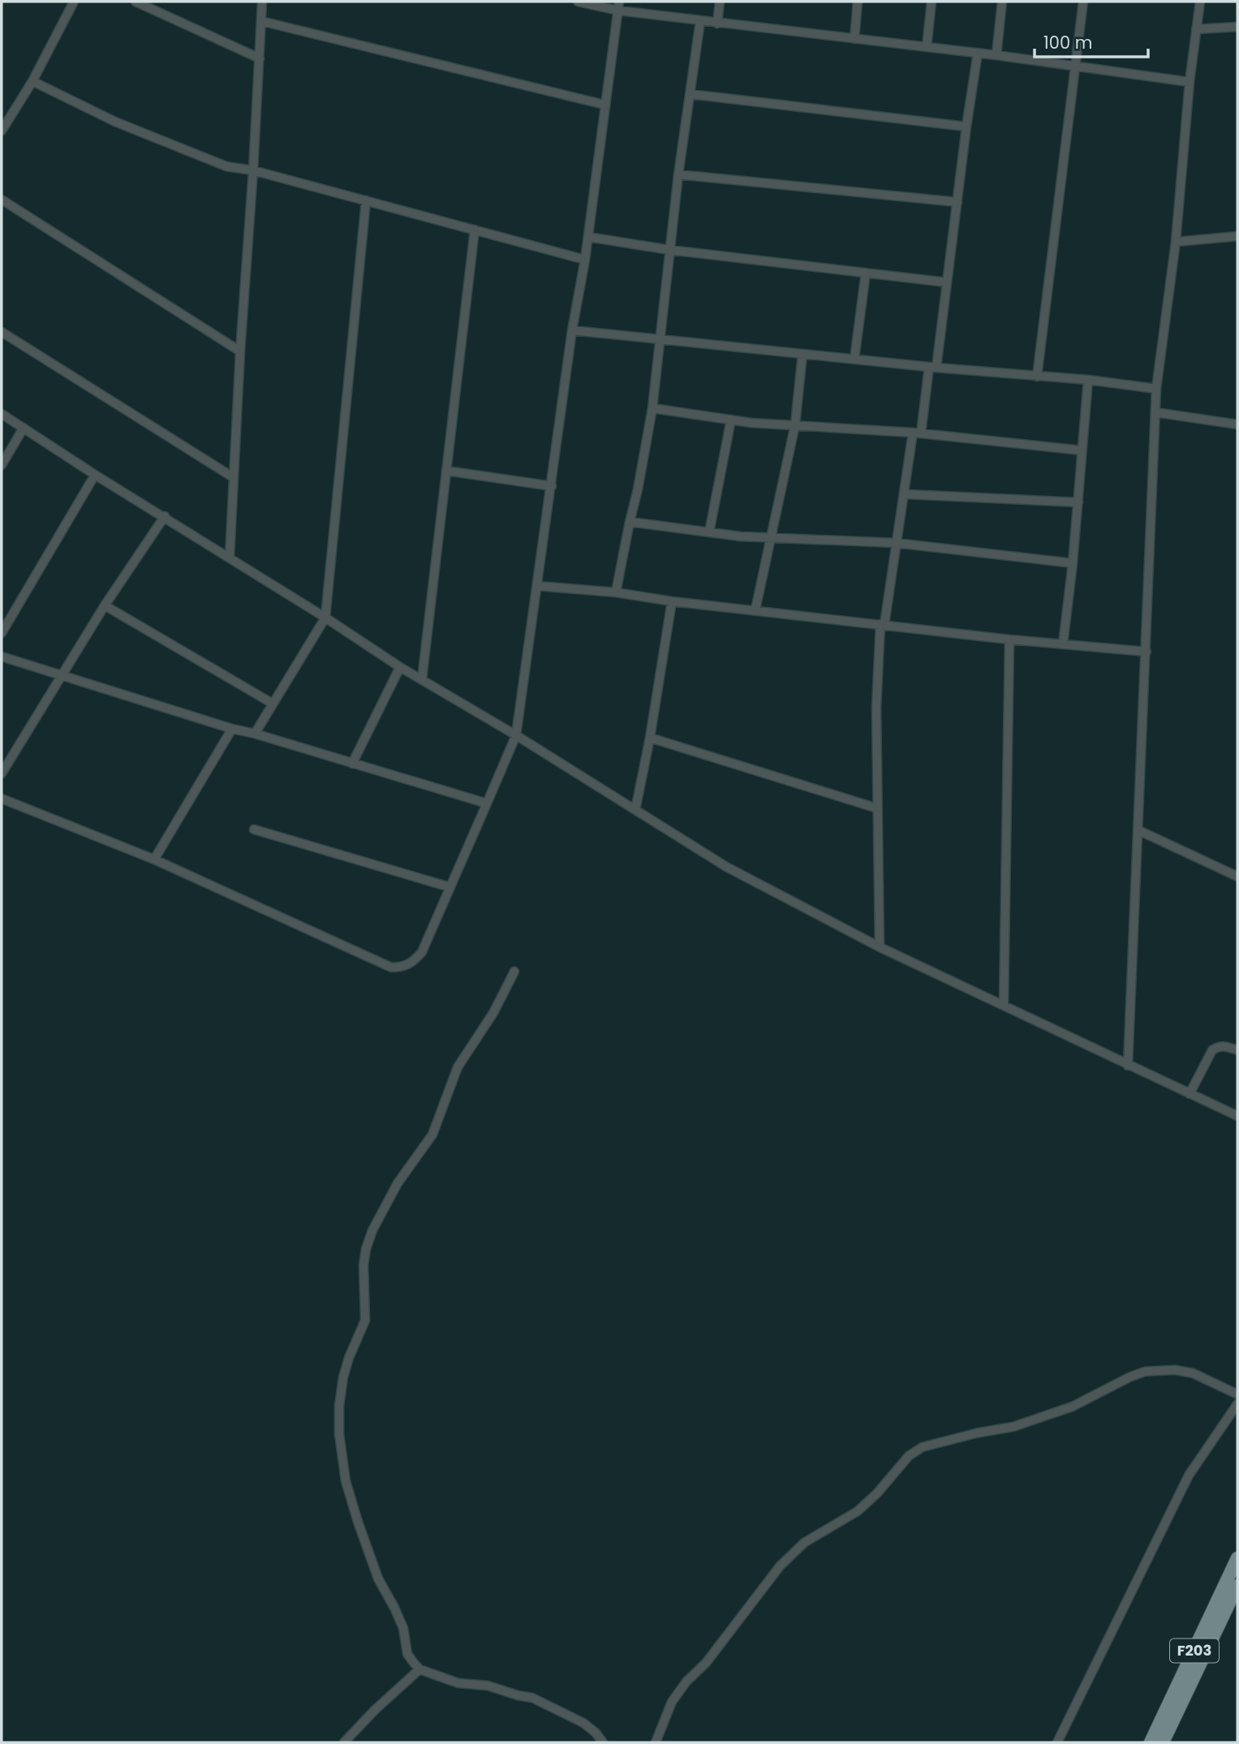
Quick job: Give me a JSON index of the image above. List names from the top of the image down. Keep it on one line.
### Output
{"streets":{"main road":["F203"]},"scale_bar":"100 m"}
